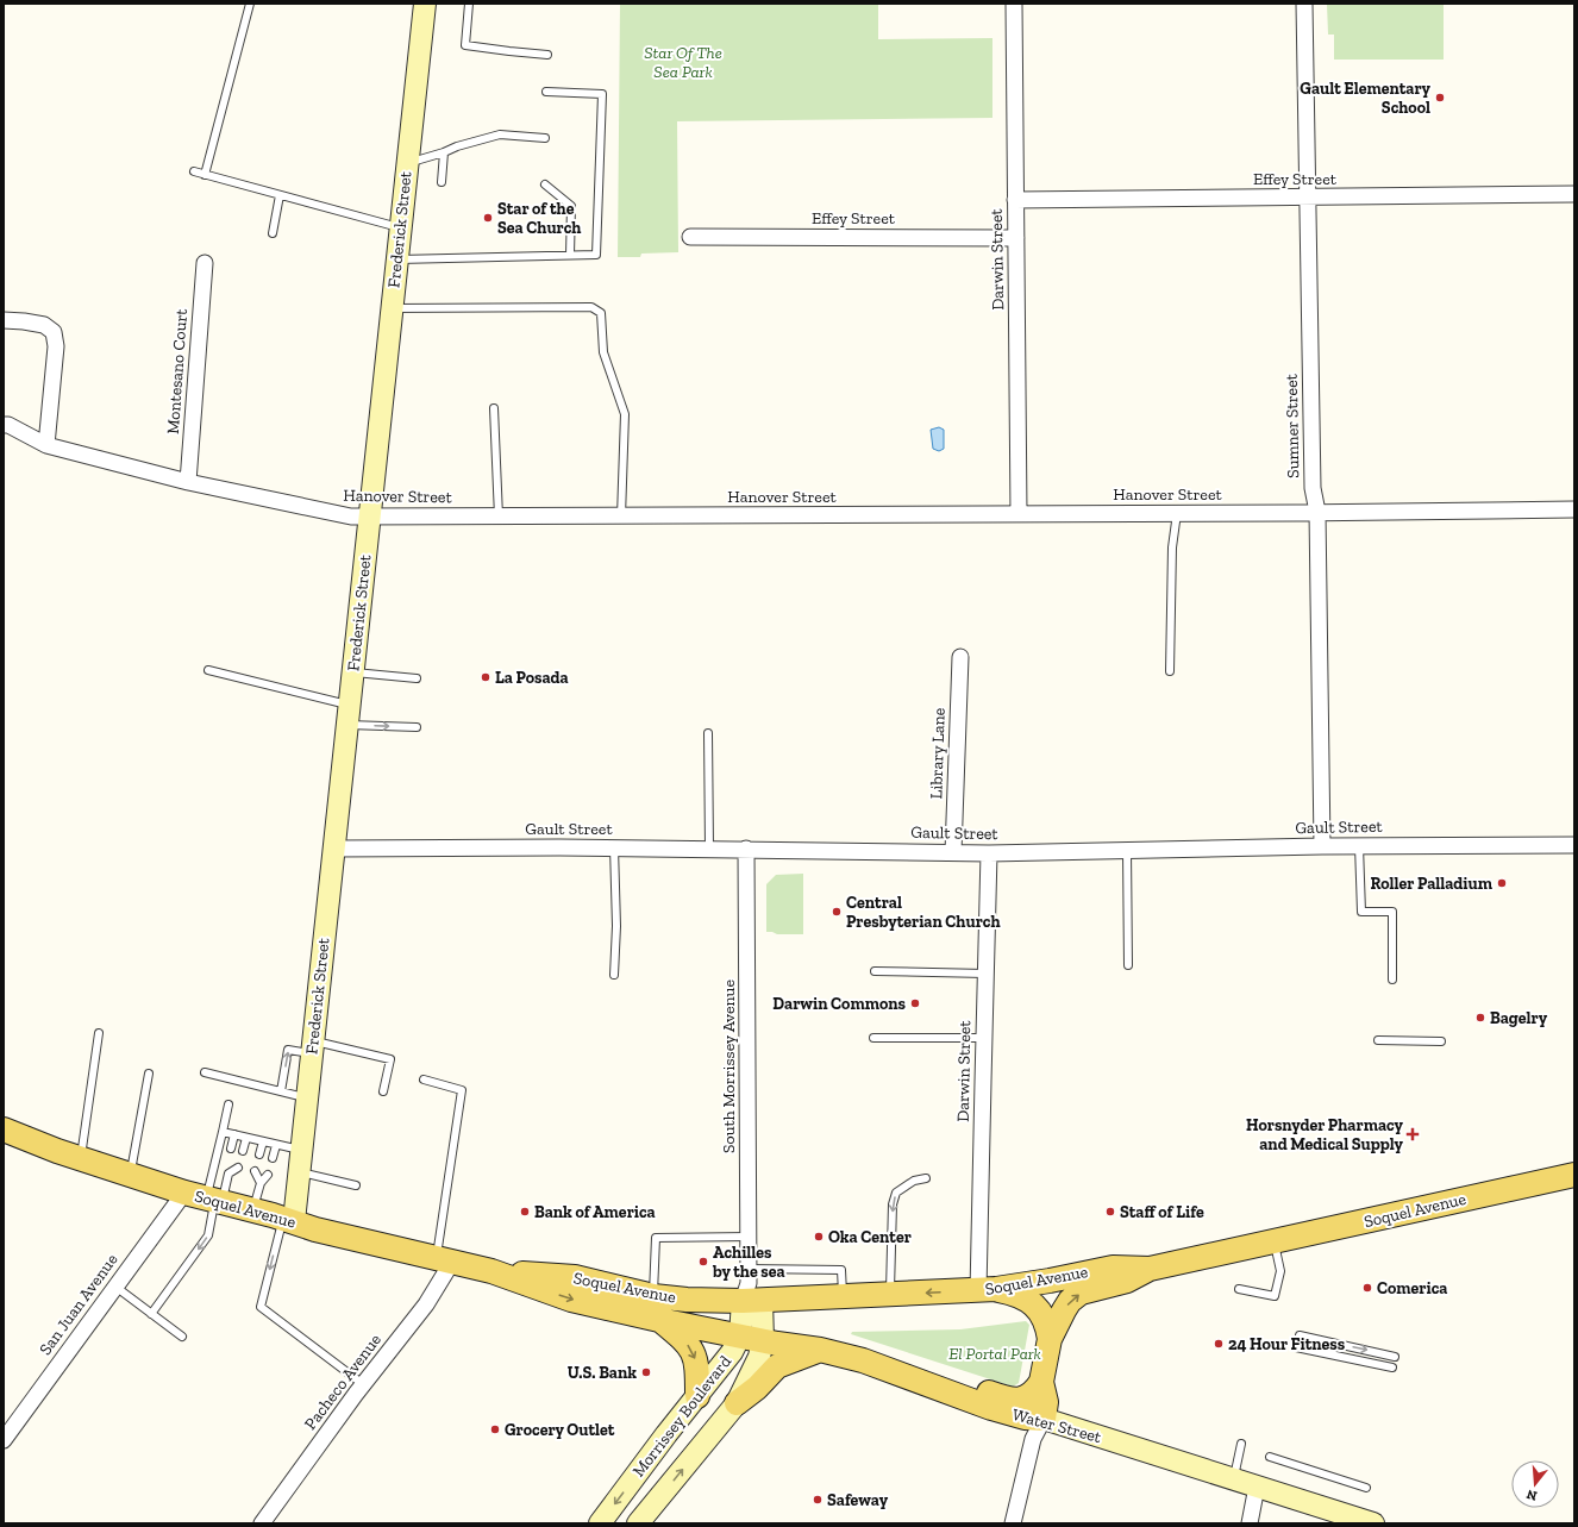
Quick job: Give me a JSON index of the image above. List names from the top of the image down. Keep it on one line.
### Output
{"streets":{"main road":["Frederick Street","Soquel Avenue","Morrissey Boulevard","Water Street"],"street":["Effey Street","Darwin Street","Montesano Court","Sumner Street","Hanover Street","Library Lane","Gault Street","South Morrissey Avenue","San Juan Avenue","Pacheco Avenue"]},"crossings":[["Effey Street","Darwin Street"],["Effey Street","Sumner Street"],["Frederick Street","Hanover Street"],["Frederick Street","Gault Street"],["Frederick Street","Soquel Avenue"],["Darwin Street","Hanover Street"],["Darwin Street","Gault Street"],["Darwin Street","Soquel Avenue"],["Montesano Court","Hanover Street"],["Sumner Street","Hanover Street"],["Sumner Street","Gault Street"],["Library Lane","Gault Street"],["Gault Street","South Morrissey Avenue"],["South Morrissey Avenue","Soquel Avenue"],["South Morrissey Avenue","Morrissey Boulevard"],["Soquel Avenue","San Juan Avenue"],["Soquel Avenue","Pacheco Avenue"],["Soquel Avenue","Morrissey Boulevard"],["Soquel Avenue","Water Street"],["Morrissey Boulevard","Water Street"]],"parks":["Star Of The Sea Park","El Portal Park"],"places":{"other":["Gault Elementary School","Star of the Sea Church","La Posada","Roller Palladium","Central Presbyterian Church","Darwin Commons","Bagelry","Bank of America","Staff of Life","Oka Center","Achilles by the sea","Comerica","24 Hour Fitness","U.S. Bank","Grocery Outlet","Safeway"],"health":["Horsnyder Pharmacy and Medical Supply"]},"north":"bottom"}
